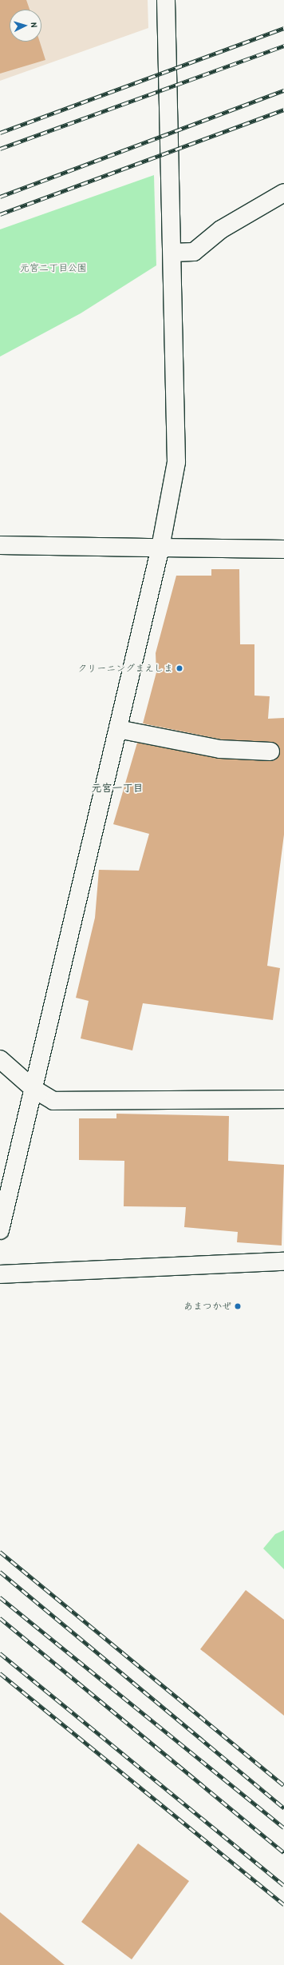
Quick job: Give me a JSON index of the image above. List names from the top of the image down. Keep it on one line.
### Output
{"districts":["元宮一丁目"],"parks":["元宮二丁目公園"],"places":["クリーニングまえしま","あまつかぜ"],"north":"right"}
